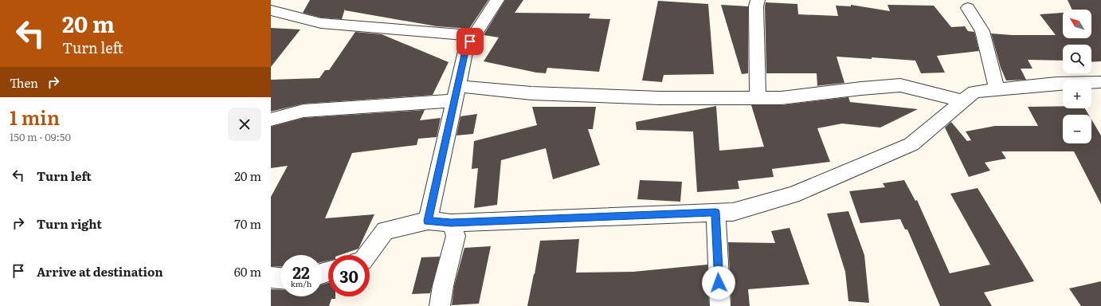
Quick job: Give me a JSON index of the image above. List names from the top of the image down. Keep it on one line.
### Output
{"north":"top left","page":{"turn":["20 m","Turn left"],"map_buttons":["+","−"],"then":"Then","heading":["1 min","150 m · 09:50"],"list":[{"name":"Turn left","value":"20 m"},{"name":"Turn right","value":"70 m"},{"name":"Arrive at destination","value":"60 m"}],"speed":"22 km/h","limit":"30"}}
